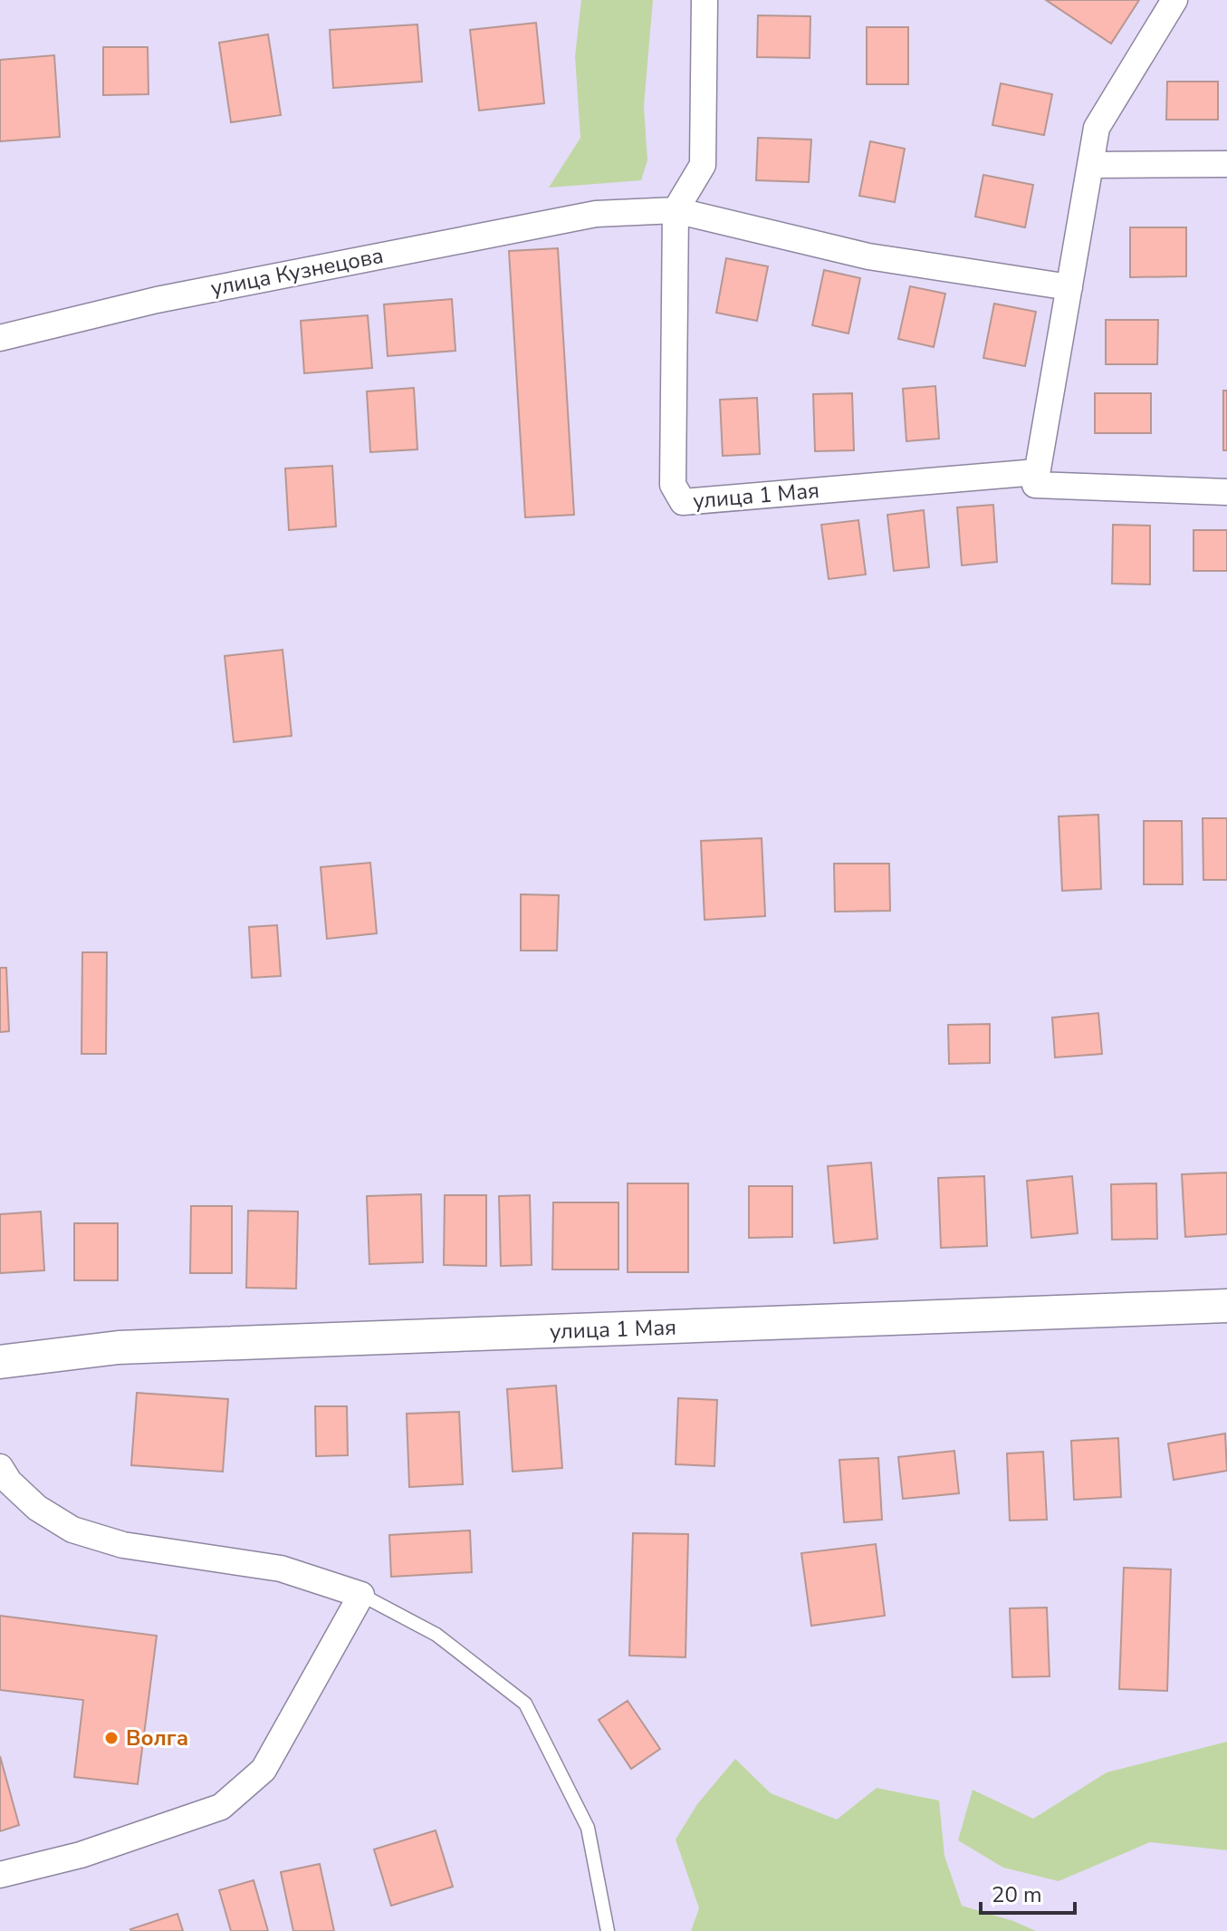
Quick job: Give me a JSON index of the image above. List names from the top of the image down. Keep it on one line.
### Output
{"streets":{"street":["улица Кузнецова","улица 1 Мая"]},"crossings":[["улица Кузнецова","улица 1 Мая"]],"places":["Волга"],"scale_bar":"20 m"}
